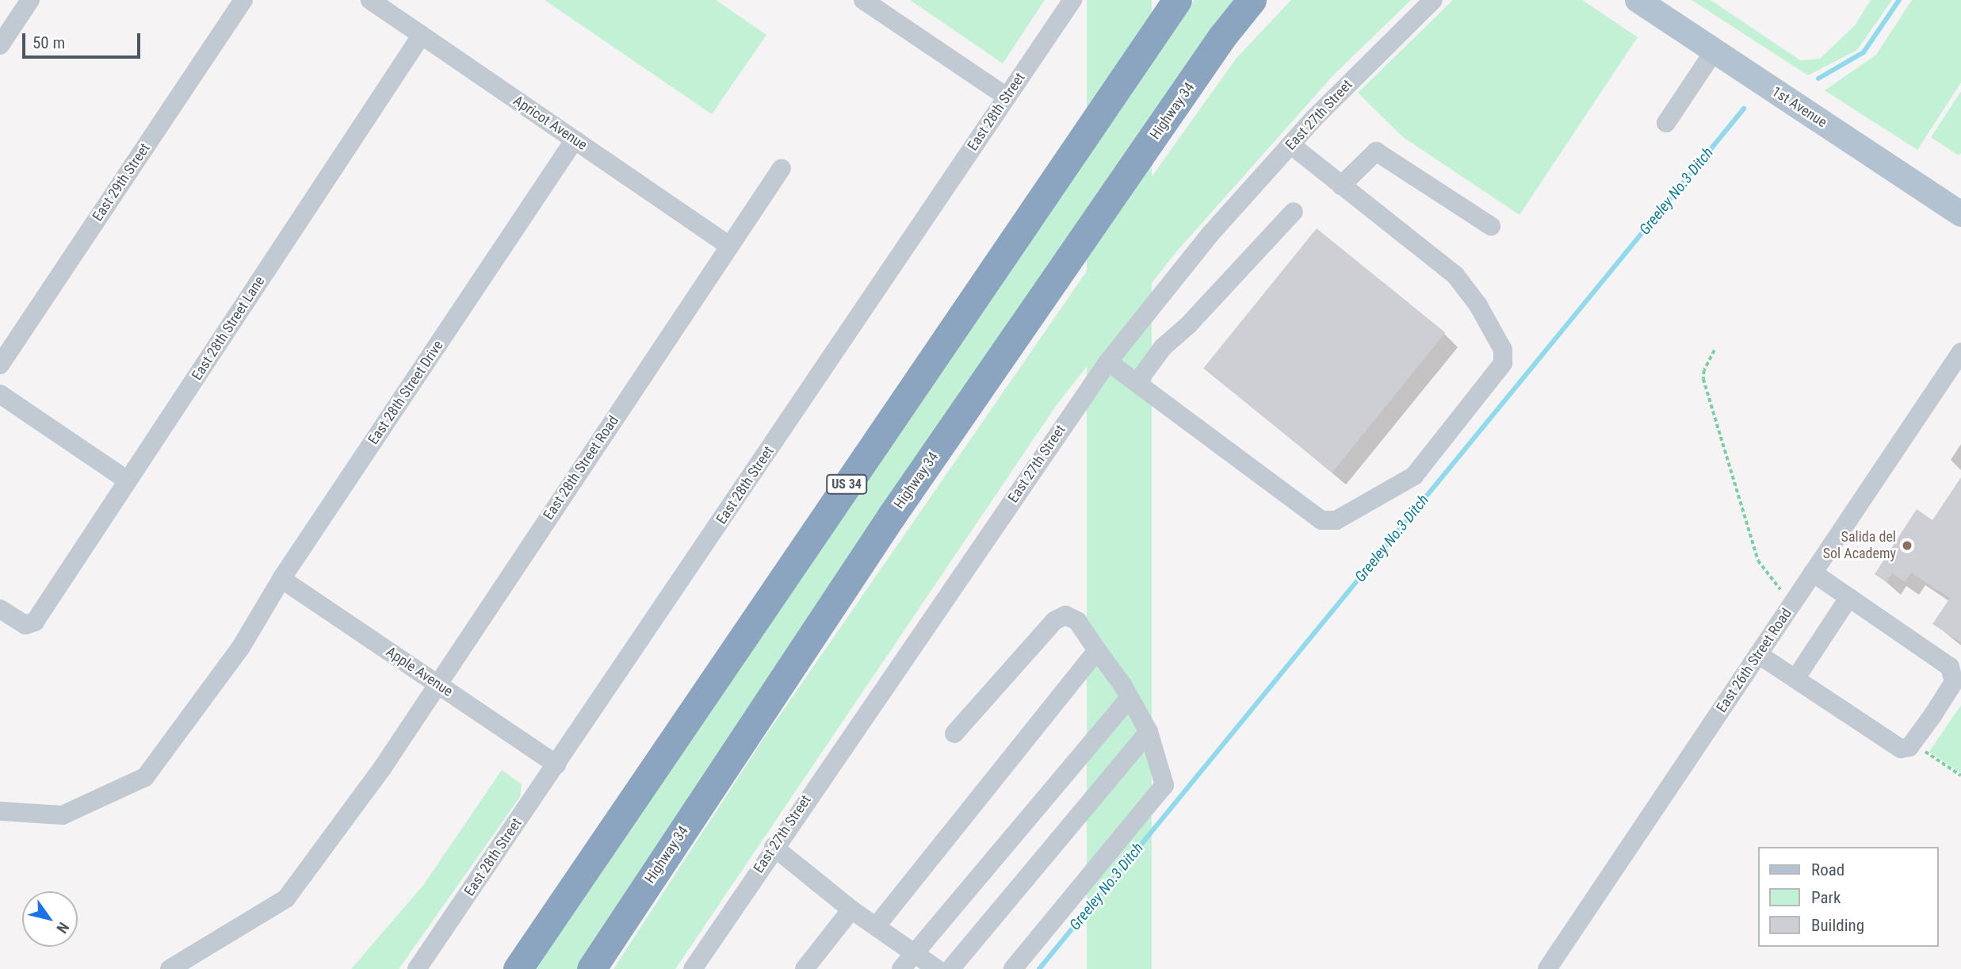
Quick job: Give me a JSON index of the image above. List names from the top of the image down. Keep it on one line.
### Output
{"streets":{"highway":["Highway 34","US 34"],"main road":["1st Avenue"],"street":["East 28th Street","East 27th Street","Apricot Avenue","East 29th Street","East 28th Street Lane","East 28th Street Drive","East 28th Street Road","East 26th Street Road","Apple Avenue"]},"crossings":[["East 28th Street","Apple Avenue"],["Apricot Avenue","East 28th Street Lane"],["Apricot Avenue","East 28th Street Drive"],["Apricot Avenue","East 28th Street Road"],["East 28th Street Drive","Apple Avenue"],["East 28th Street Road","Apple Avenue"]],"water":["Greeley No.3 Ditch"],"places":["Salida del Sol Academy"],"legend":["Road","Park","Building"],"scale_bar":"50 m","north":"bottom right"}
